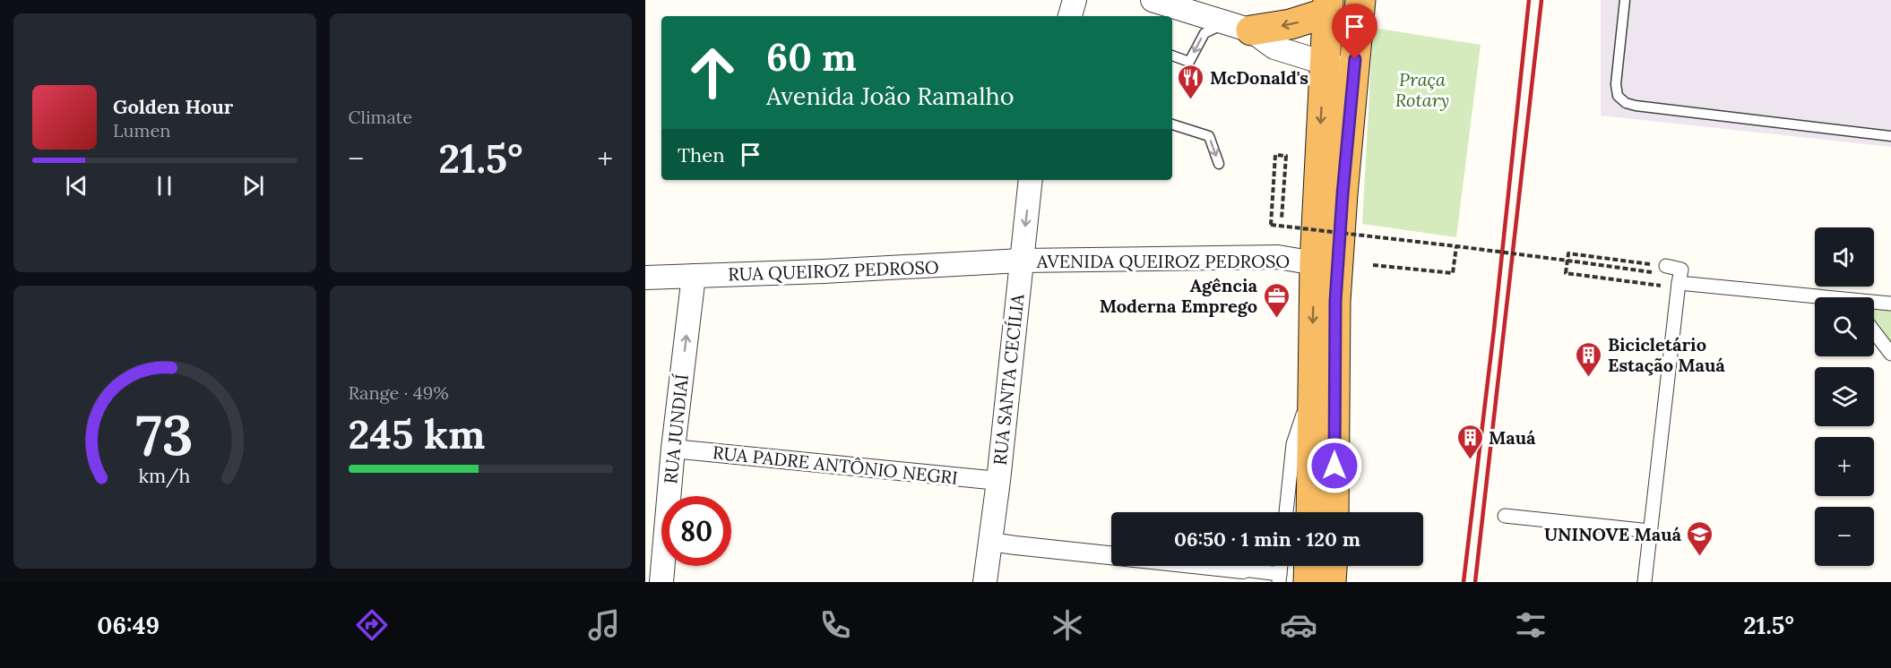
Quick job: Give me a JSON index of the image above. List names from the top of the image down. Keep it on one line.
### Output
{"streets":{"street":["AVENIDA QUEIROZ PEDROSO","RUA QUEIROZ PEDROSO","RUA SANTA CECÍLIA","RUA JUNDIAÍ","RUA PADRE ANTÔNIO NEGRI"]},"crossings":[["AVENIDA QUEIROZ PEDROSO","RUA QUEIROZ PEDROSO"],["AVENIDA QUEIROZ PEDROSO","RUA SANTA CECÍLIA"],["RUA QUEIROZ PEDROSO","RUA SANTA CECÍLIA"],["RUA QUEIROZ PEDROSO","RUA JUNDIAÍ"],["RUA SANTA CECÍLIA","RUA PADRE ANTÔNIO NEGRI"],["RUA JUNDIAÍ","RUA PADRE ANTÔNIO NEGRI"]],"one_way":["RUA JUNDIAÍ"],"parks":["Praça Rotary"],"places":{"restaurant":["McDonald's"],"office":["Agência Moderna Emprego"],"building":["Bicicletário Estação Mauá","Mauá"],"school or university":["UNINOVE Mauá"]},"page":{"tile":["Climate",["Range · 49%","245 km"]],"turn":["60 m","Avenida João Ramalho"],"song":["Golden Hour","Lumen"],"then":"Then","heat":["−","21.5°","+"],"map_buttons":["+","−"],"limit":"80","trip":"06:50 · 1 min · 120 m","tabs":["06:49","21.5°"],"gauge":["73","km/h"]}}
